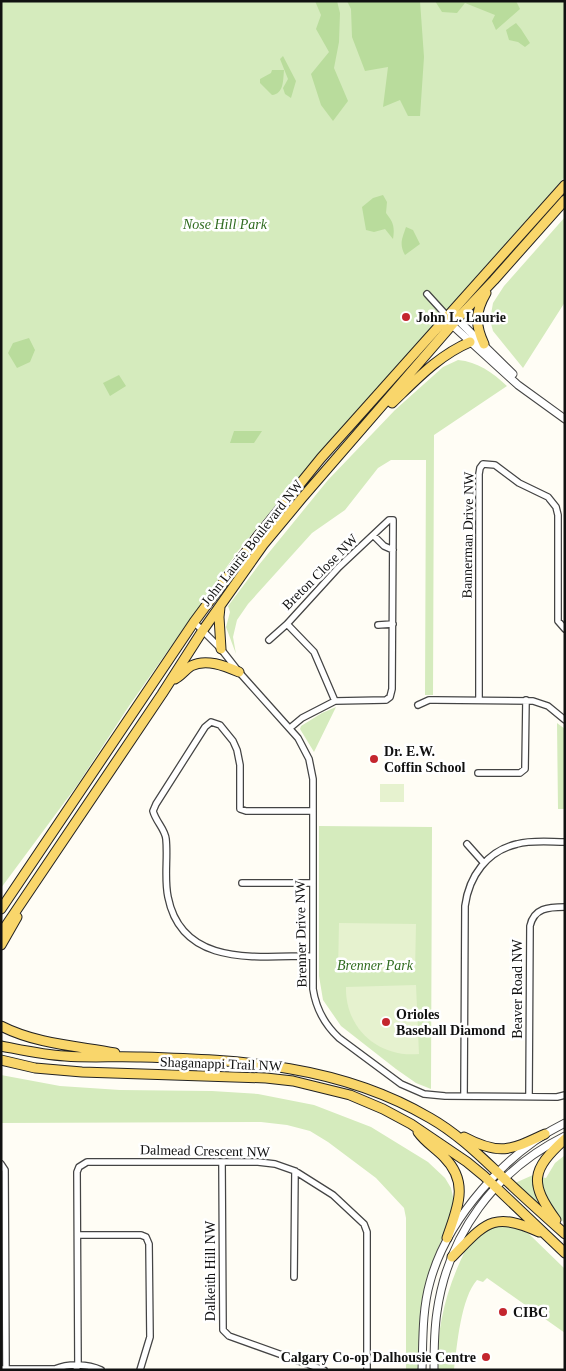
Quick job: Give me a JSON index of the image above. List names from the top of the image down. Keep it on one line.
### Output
{"streets":{"main road":["John Laurie Boulevard NW","Shaganappi Trail NW"],"street":["Bannerman Drive NW","Breton Close NW","Brenner Drive NW","Beaver Road NW","Dalmead Crescent NW","Dalkeith Hill NW"]},"crossings":[["John Laurie Boulevard NW","Brenner Drive NW"],["Breton Close NW","Brenner Drive NW"],["Brenner Drive NW","Beaver Road NW"],["Dalmead Crescent NW","Dalkeith Hill NW"]],"parks":["Nose Hill Park","Brenner Park"],"places":["John L. Laurie","Dr. E.W. Coffin School","Orioles Baseball Diamond","CIBC","Calgary Co-op Dalhousie Centre"]}
